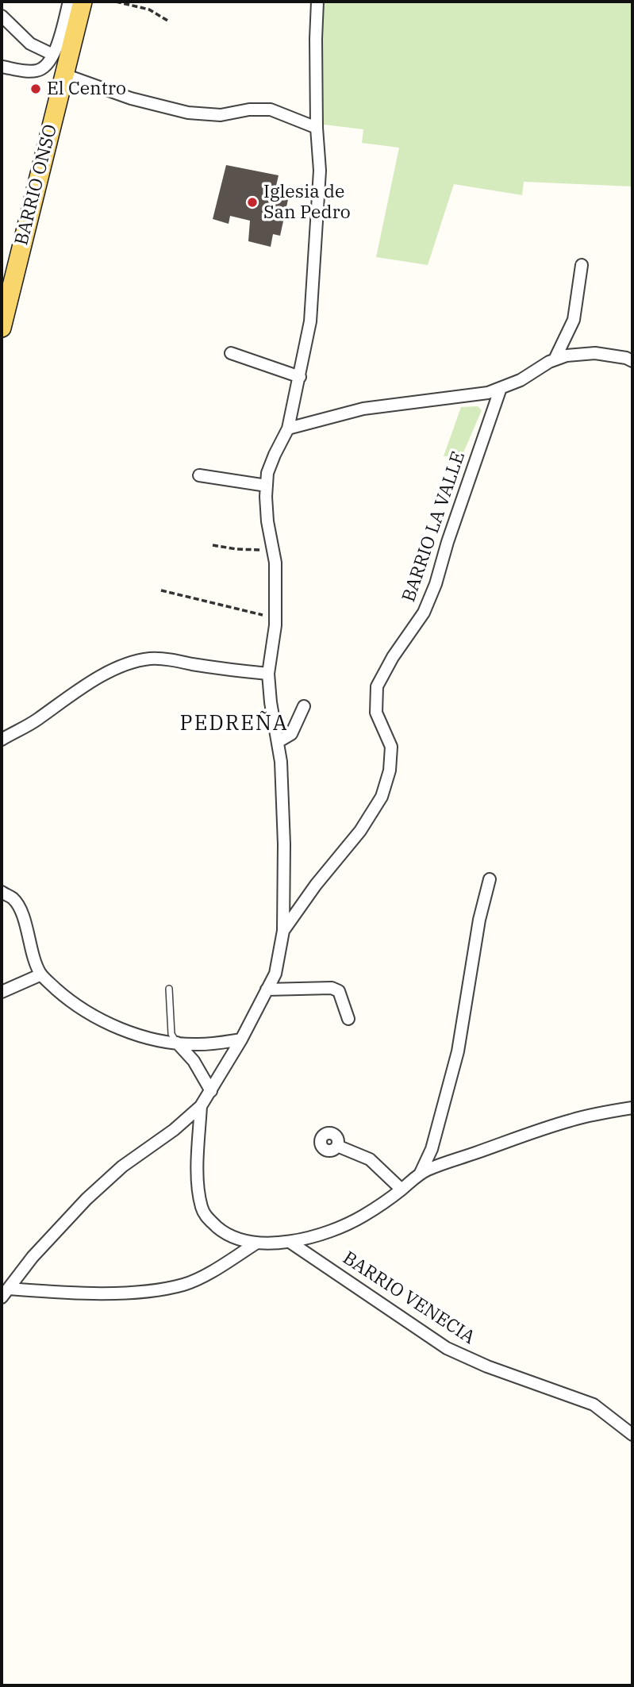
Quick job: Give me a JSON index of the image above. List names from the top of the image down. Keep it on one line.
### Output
{"streets":{"main road":["BARRIO ONSO"],"street":["BARRIO LA VALLE","BARRIO VENECIA"]},"districts":["PEDREÑA"],"places":["El Centro","Iglesia de San Pedro"]}
